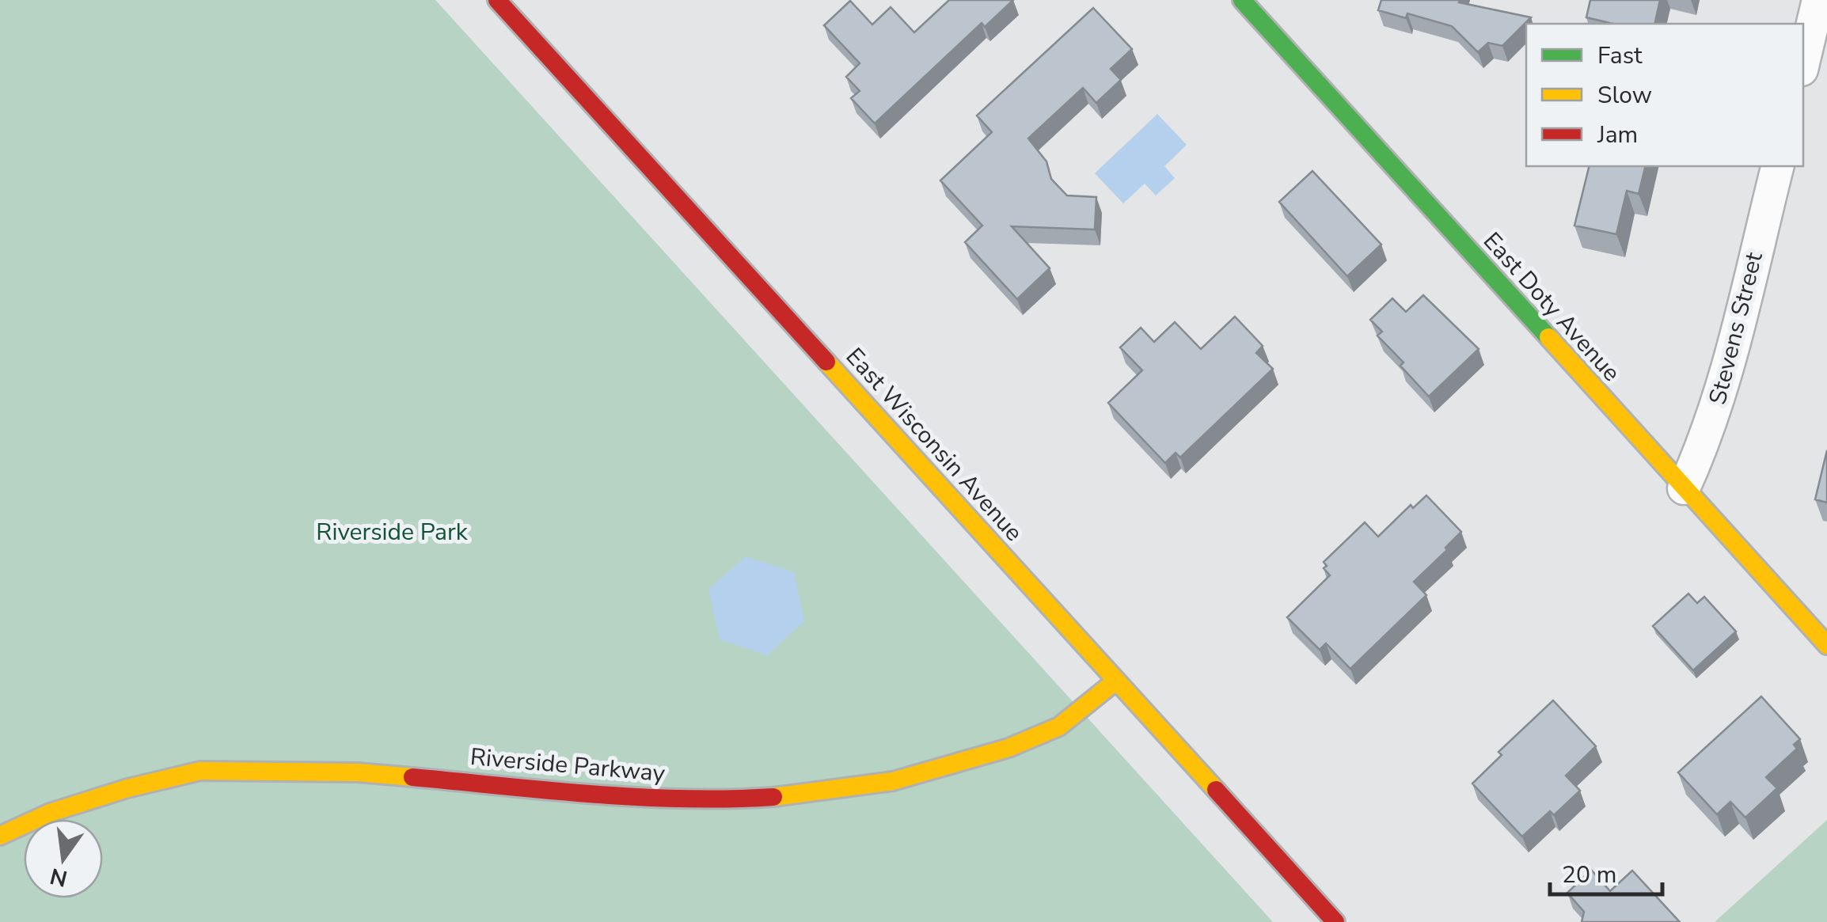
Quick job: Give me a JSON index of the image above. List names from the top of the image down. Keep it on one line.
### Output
{"streets":{"street":["East Doty Avenue","Stevens Street","East Wisconsin Avenue","Riverside Parkway"]},"crossings":[["East Doty Avenue","Stevens Street"],["East Wisconsin Avenue","Riverside Parkway"]],"parks":["Riverside Park"],"legend":["Fast","Slow","Jam"],"scale_bar":"20 m","north":"bottom"}
